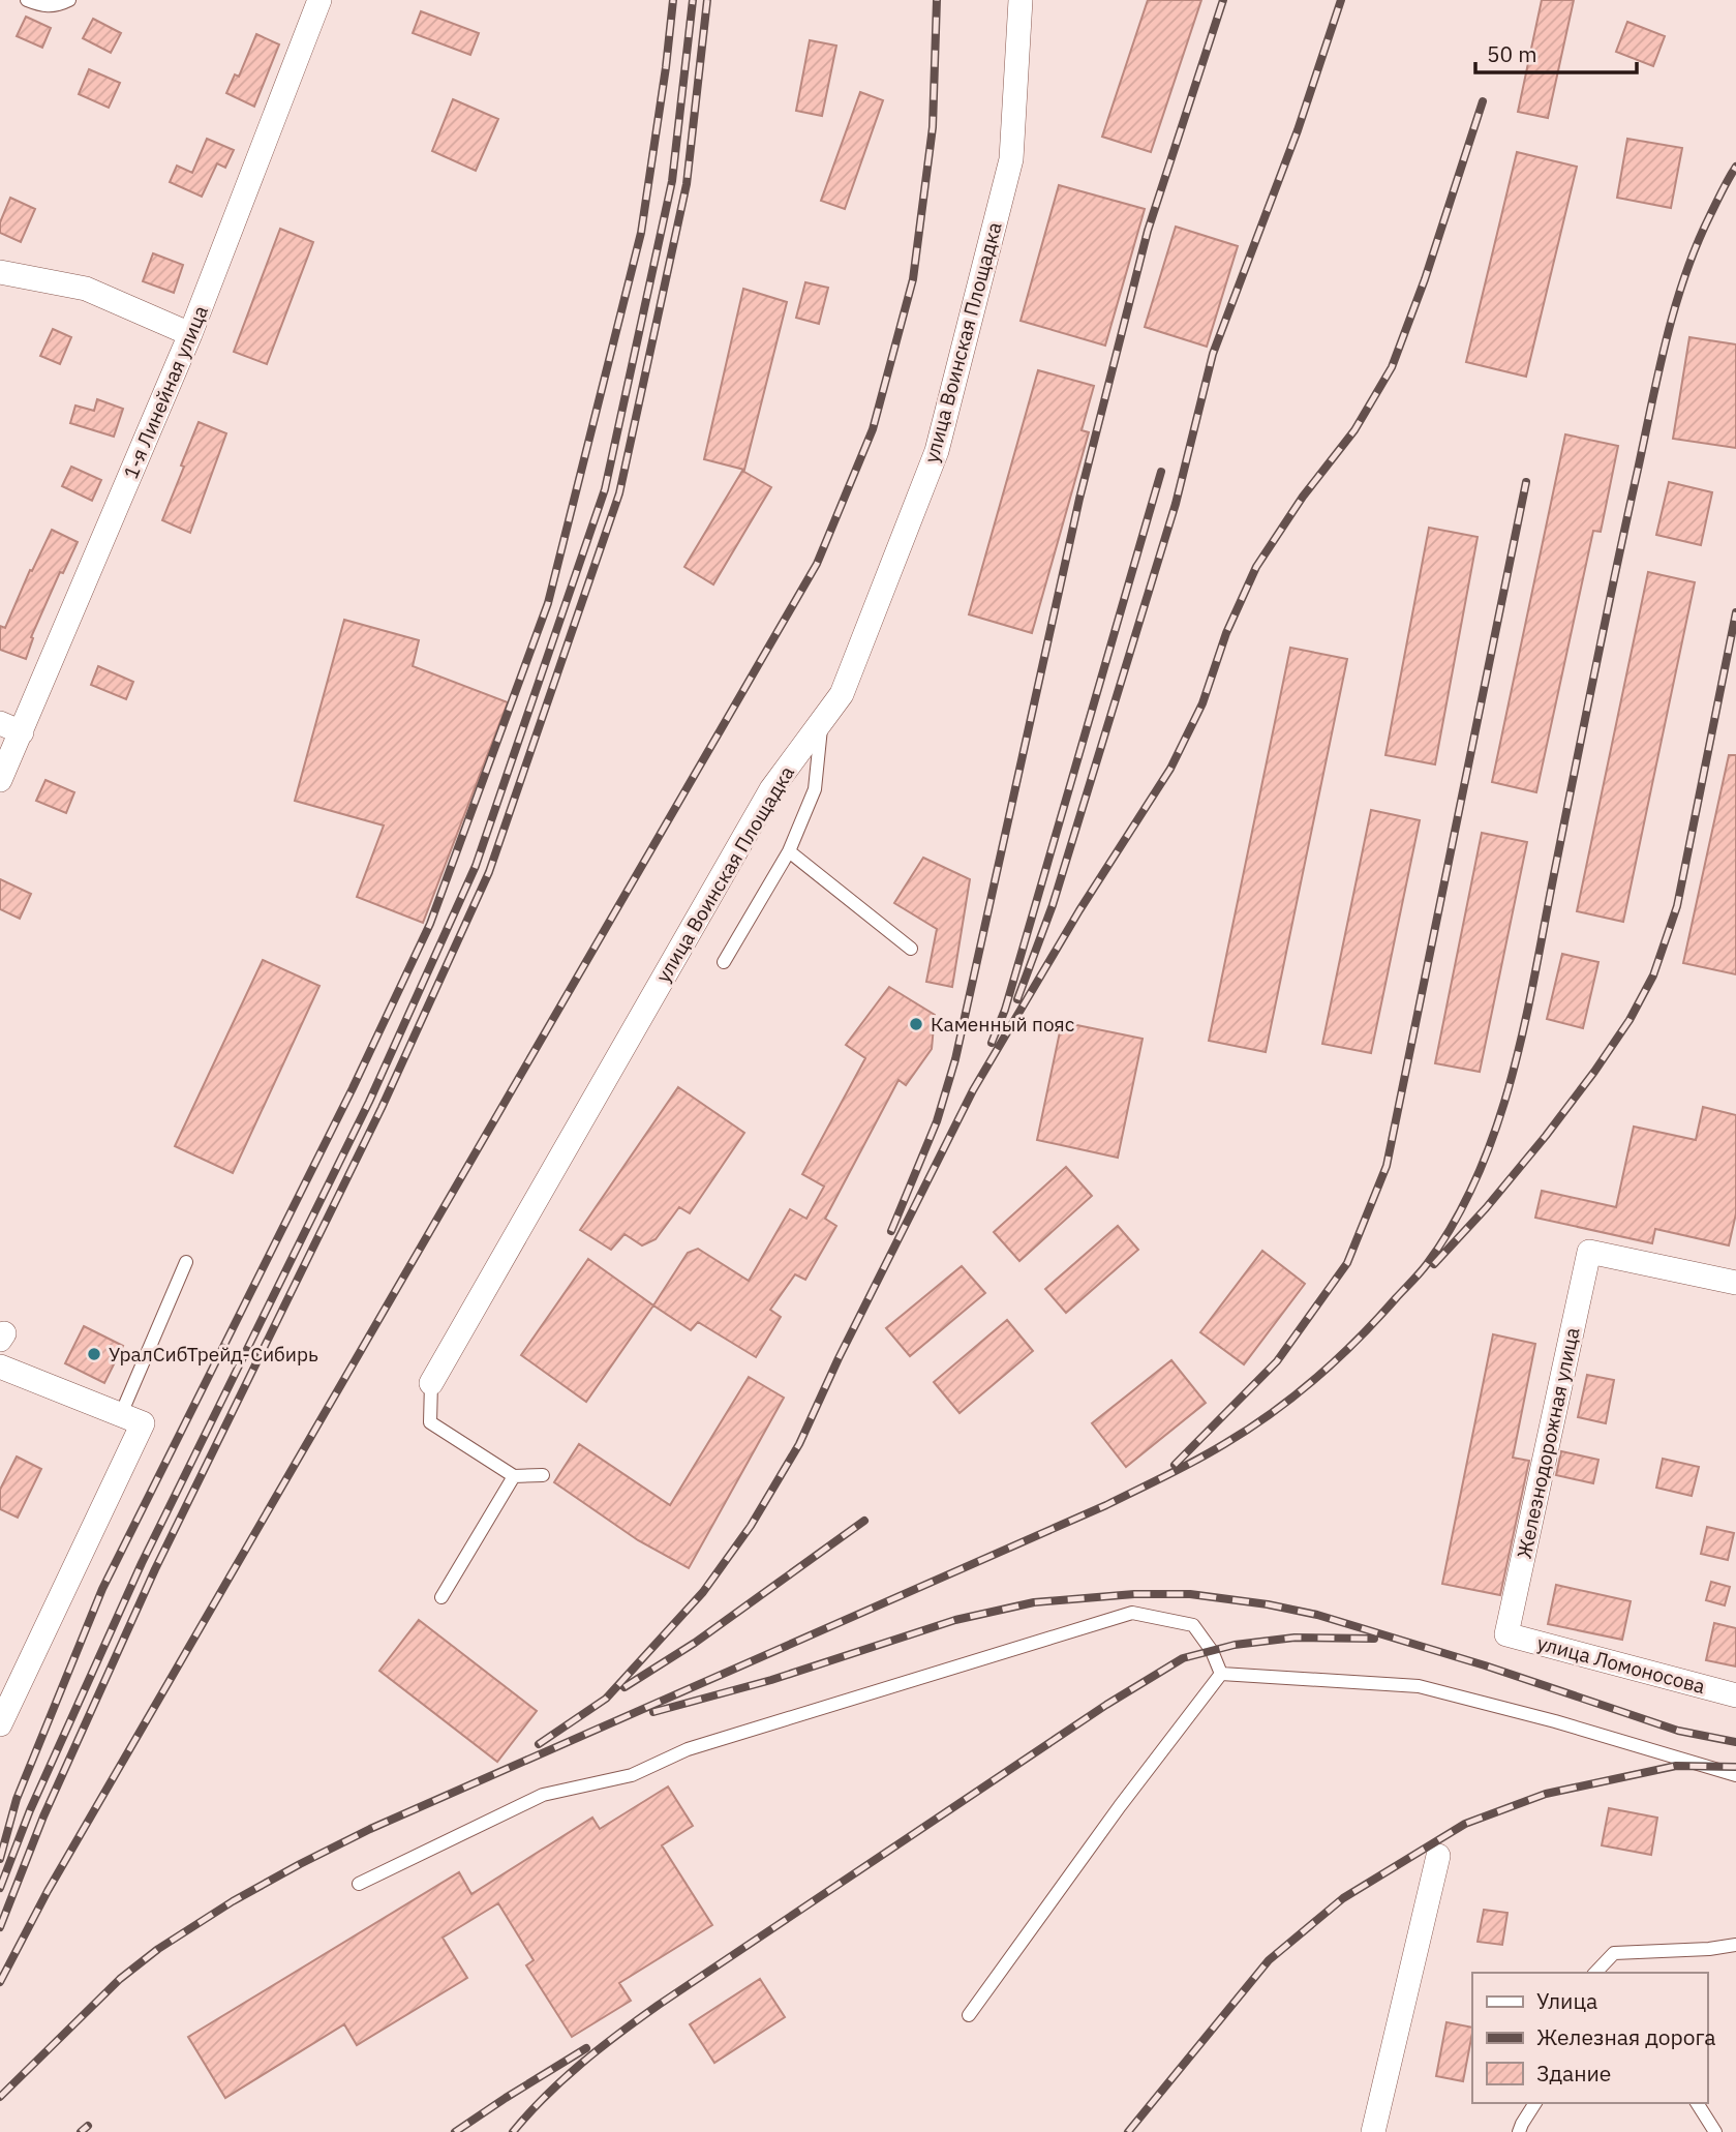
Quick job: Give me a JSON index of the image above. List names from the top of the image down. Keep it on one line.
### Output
{"streets":{"street":["улица Воинская Площадка","1-я Линейная улица","Железнодорожная улица","улица Ломоносова"]},"crossings":[["Железнодорожная улица","улица Ломоносова"]],"places":["Каменный пояс","УралСибТрейд-Сибирь"],"legend":["Улица","Железная дорога","Здание"],"scale_bar":"50 m"}
